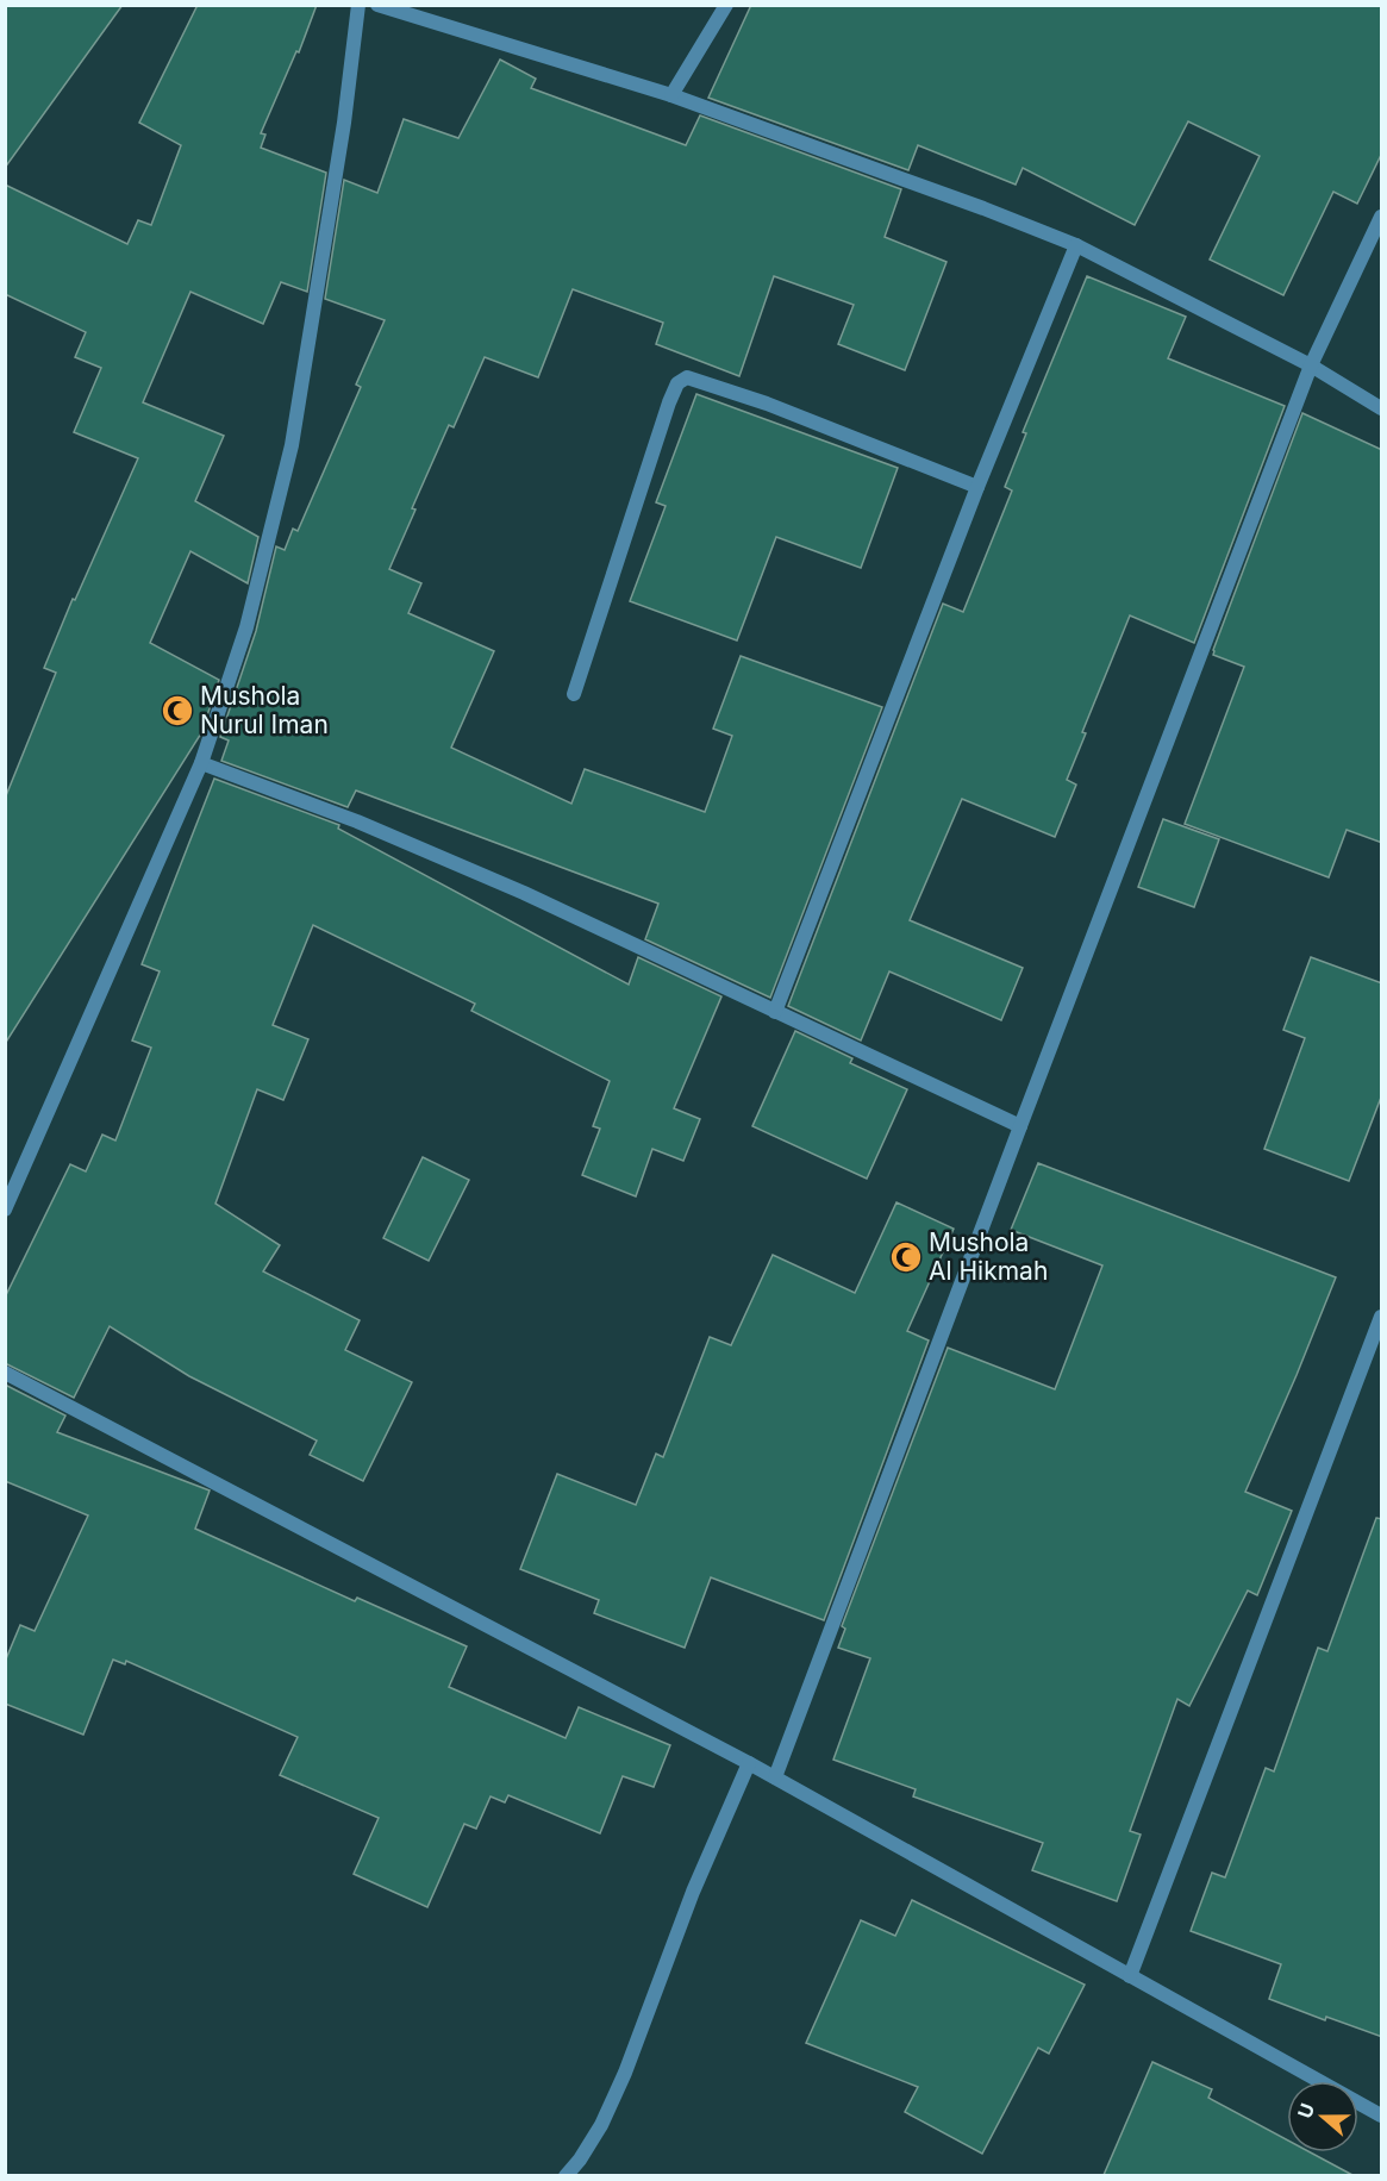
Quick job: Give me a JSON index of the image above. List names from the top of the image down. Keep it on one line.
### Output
{"places":{"mosque":["Mushola Nurul Iman","Mushola Al Hikmah"]},"north":"left"}
